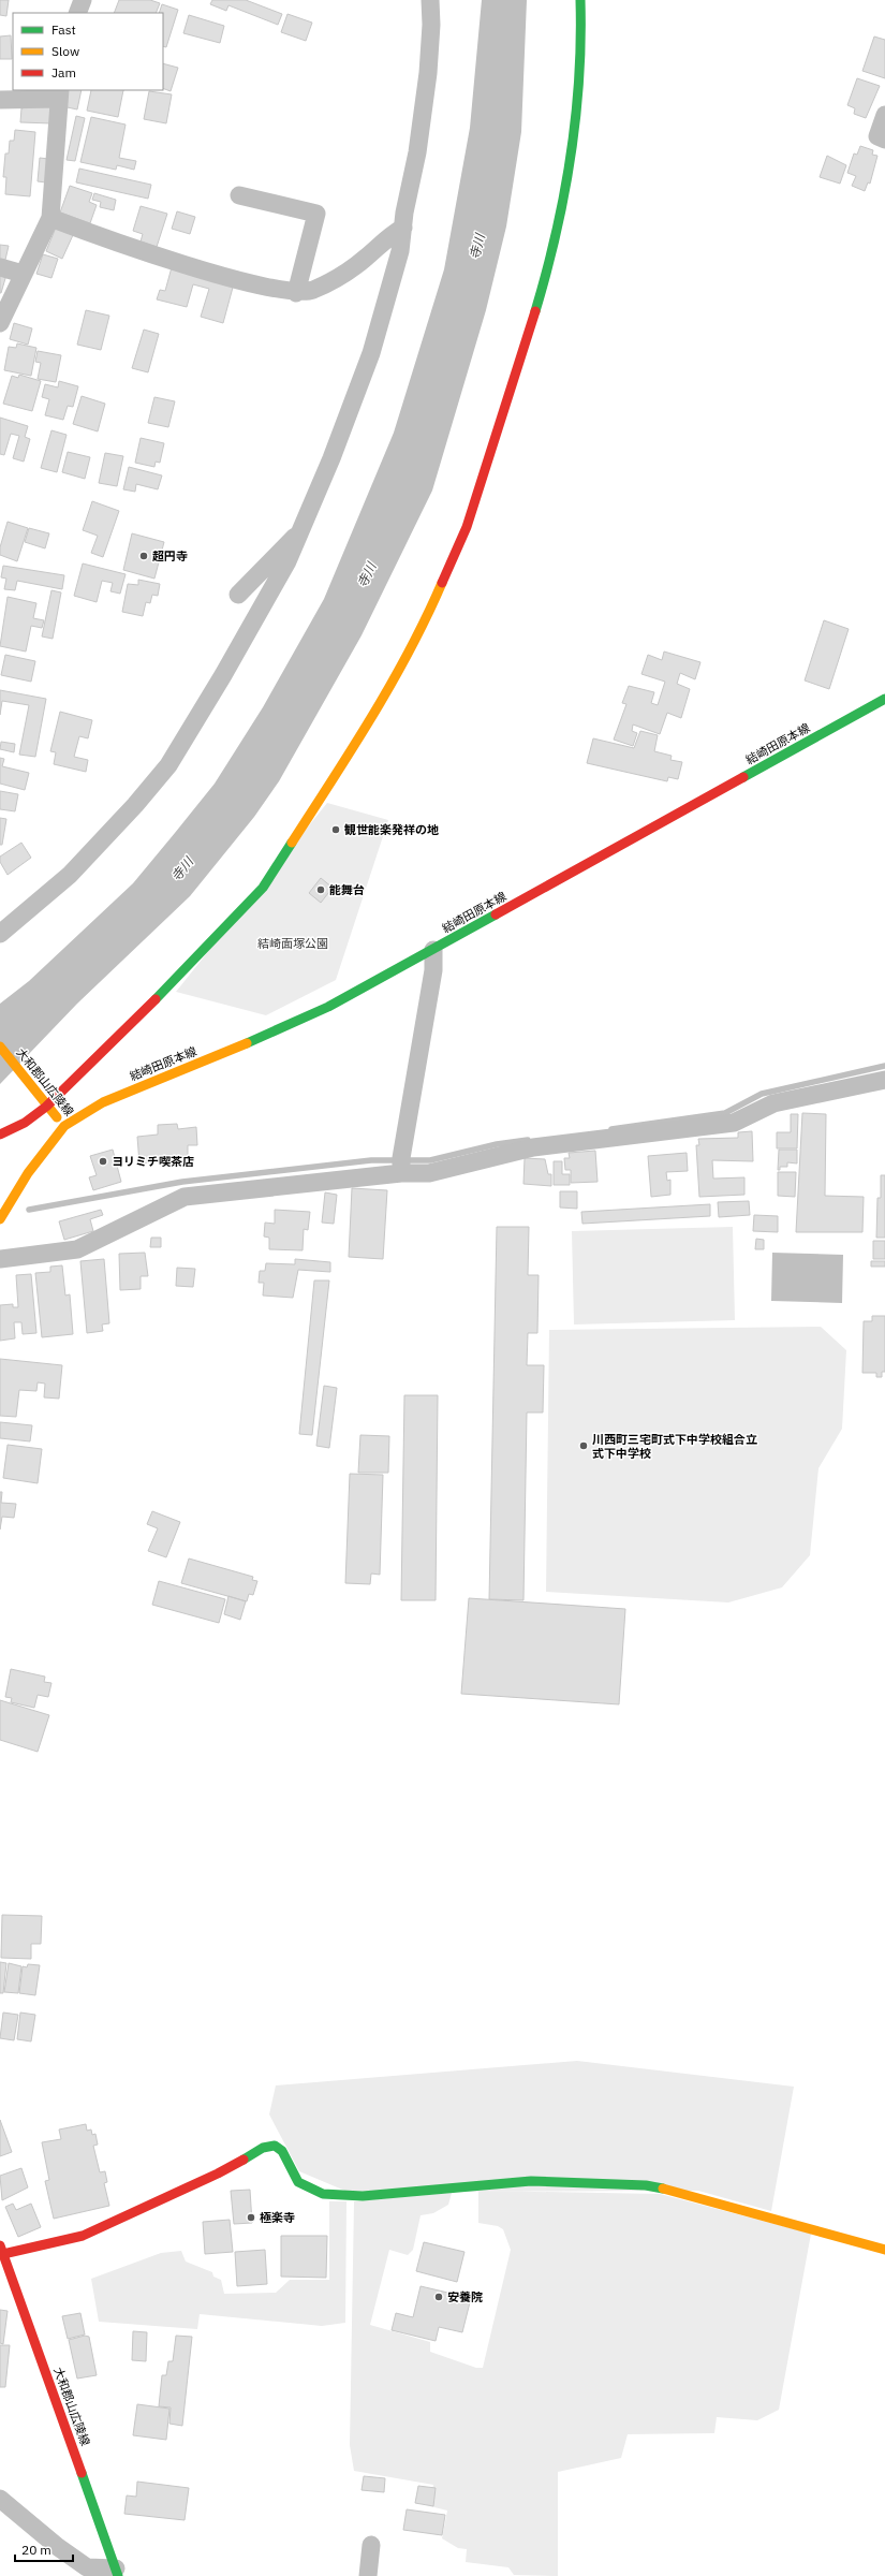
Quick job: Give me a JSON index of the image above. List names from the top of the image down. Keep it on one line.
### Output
{"streets":{"street":["結崎田原本線","大和郡山広陵線"]},"crossings":[["結崎田原本線","大和郡山広陵線"]],"water":["寺川"],"parks":["結崎面塚公園"],"places":["超円寺","観世能楽発祥の地","能舞台","ヨリミチ喫茶店","川西町三宅町式下中学校組合立 式下中学校","極楽寺","安養院"],"legend":["Fast","Slow","Jam"],"scale_bar":"20 m"}
